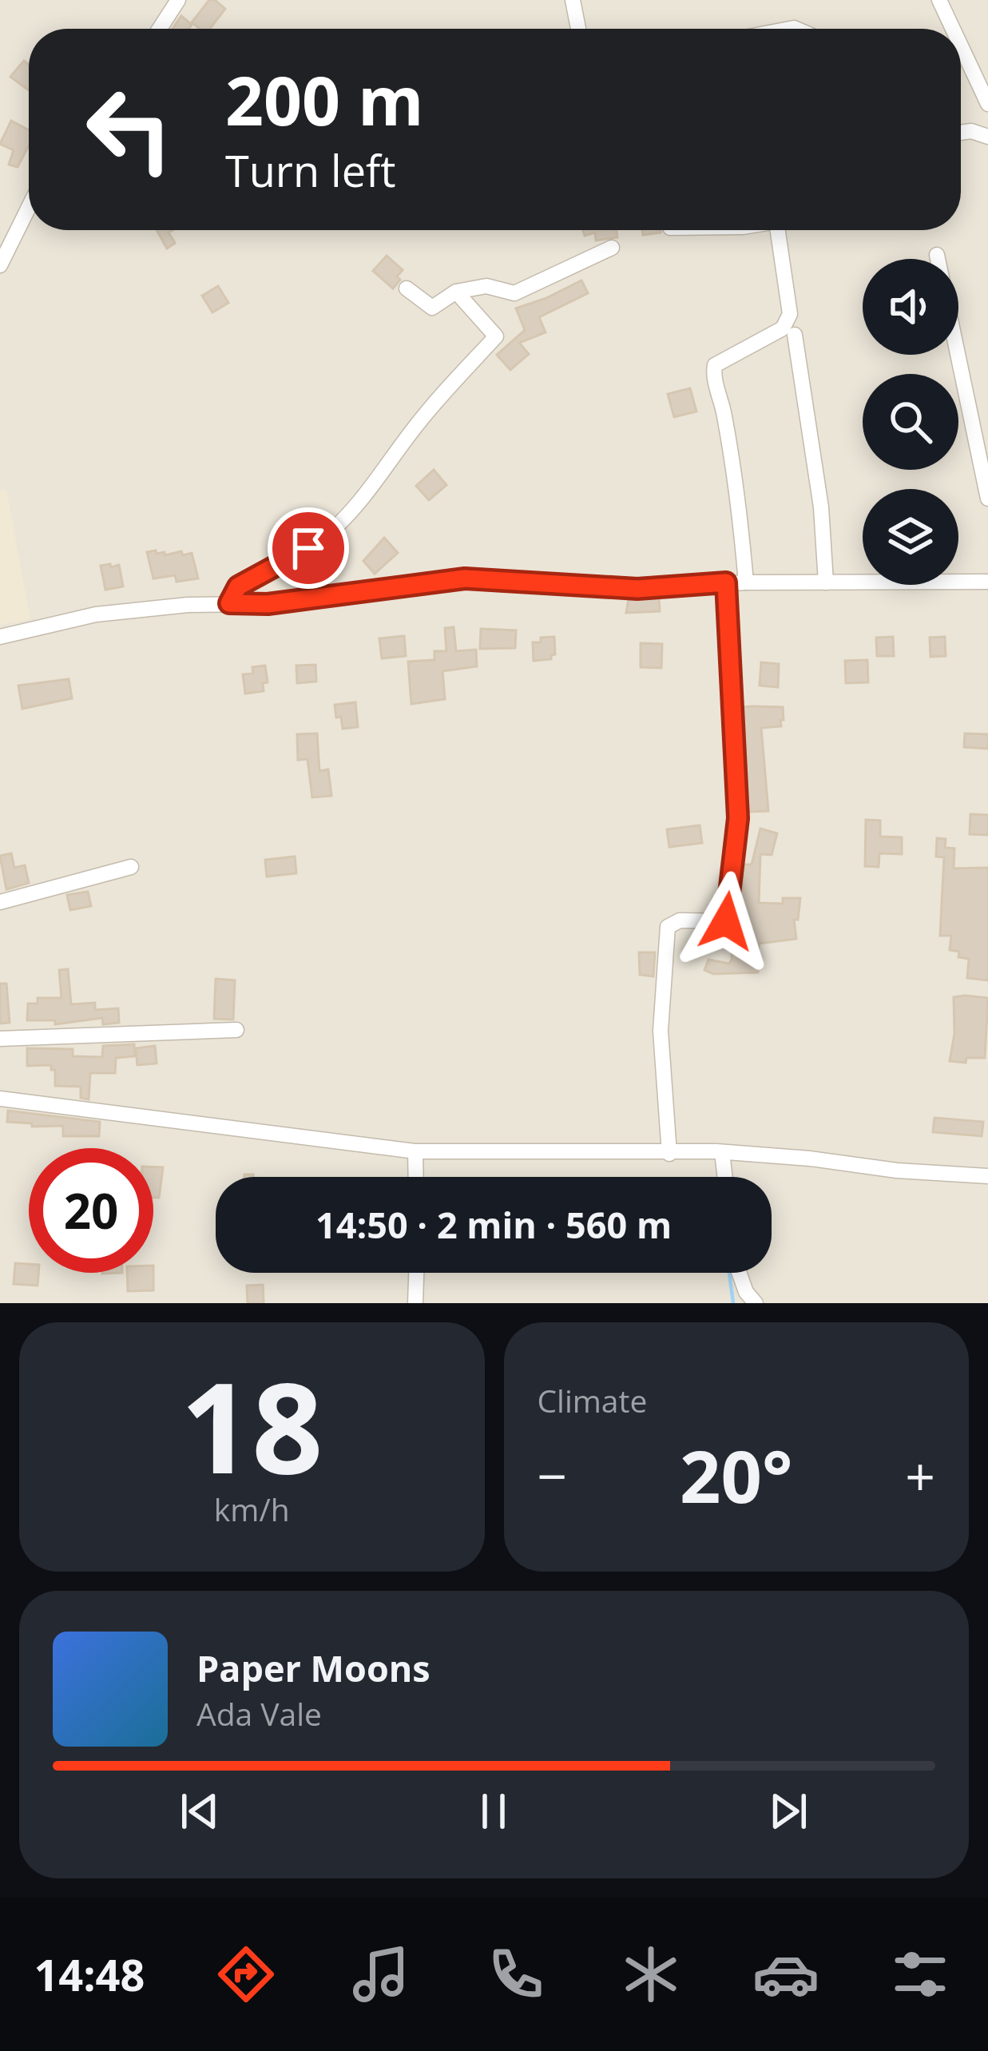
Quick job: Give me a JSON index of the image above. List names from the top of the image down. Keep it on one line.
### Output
{"page":{"turn":["200 m","Turn left"],"limit":"20","trip":"14:50 · 2 min · 560 m","tile":[["18","km/h"],"Climate"],"heat":["−","20°","+"],"song":["Paper Moons","Ada Vale"],"tabs":"14:48"}}
